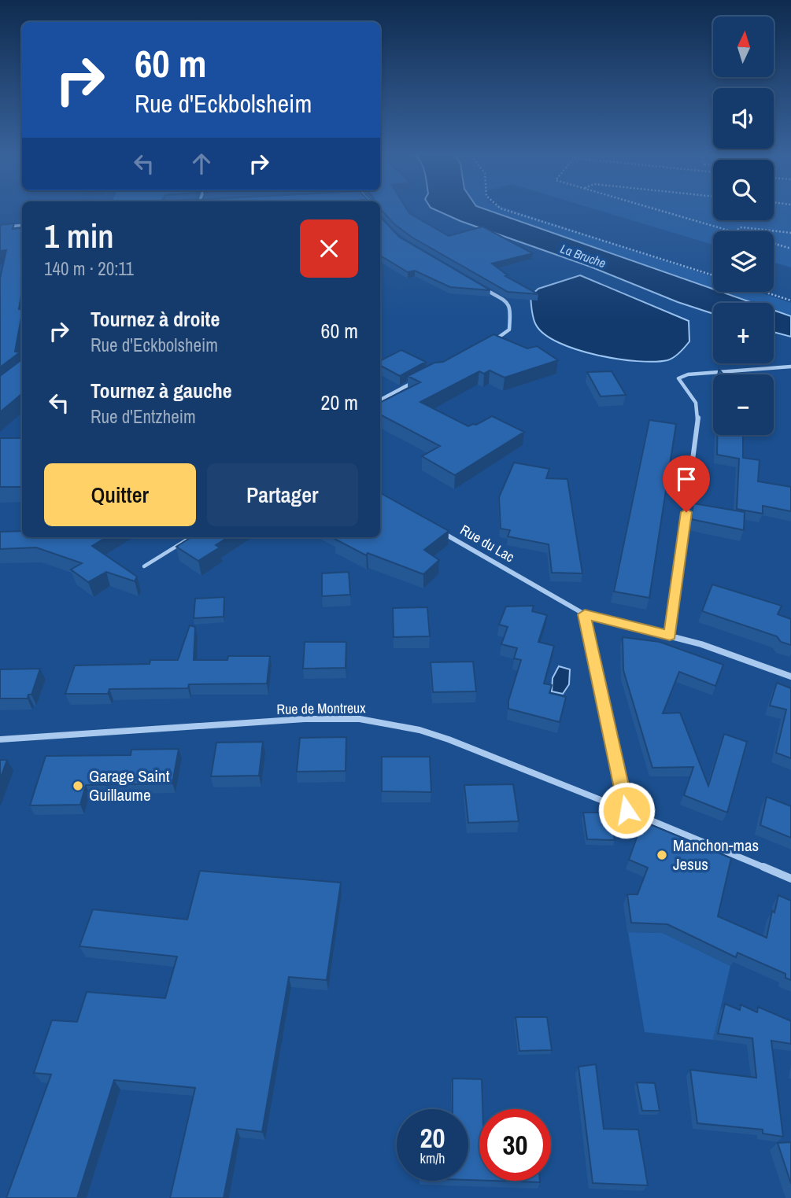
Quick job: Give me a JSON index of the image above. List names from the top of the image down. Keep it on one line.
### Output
{"streets":{"street":["Rue du Lac","Rue de Montreux"]},"water":["La Bruche"],"places":["Garage Saint Guillaume","Manchon-mas Jesus"],"north":"top","page":{"map_buttons":["+","−"],"turn":["60 m","Rue d'Eckbolsheim"],"heading":["1 min","140 m · 20:11"],"list":[{"name":"Tournez à droite","note":"Rue d'Eckbolsheim","value":"60 m"},{"name":"Tournez à gauche","note":"Rue d'Entzheim","value":"20 m"}],"buttons":["Quitter","Partager"],"speed":"20 km/h","limit":"30"}}
